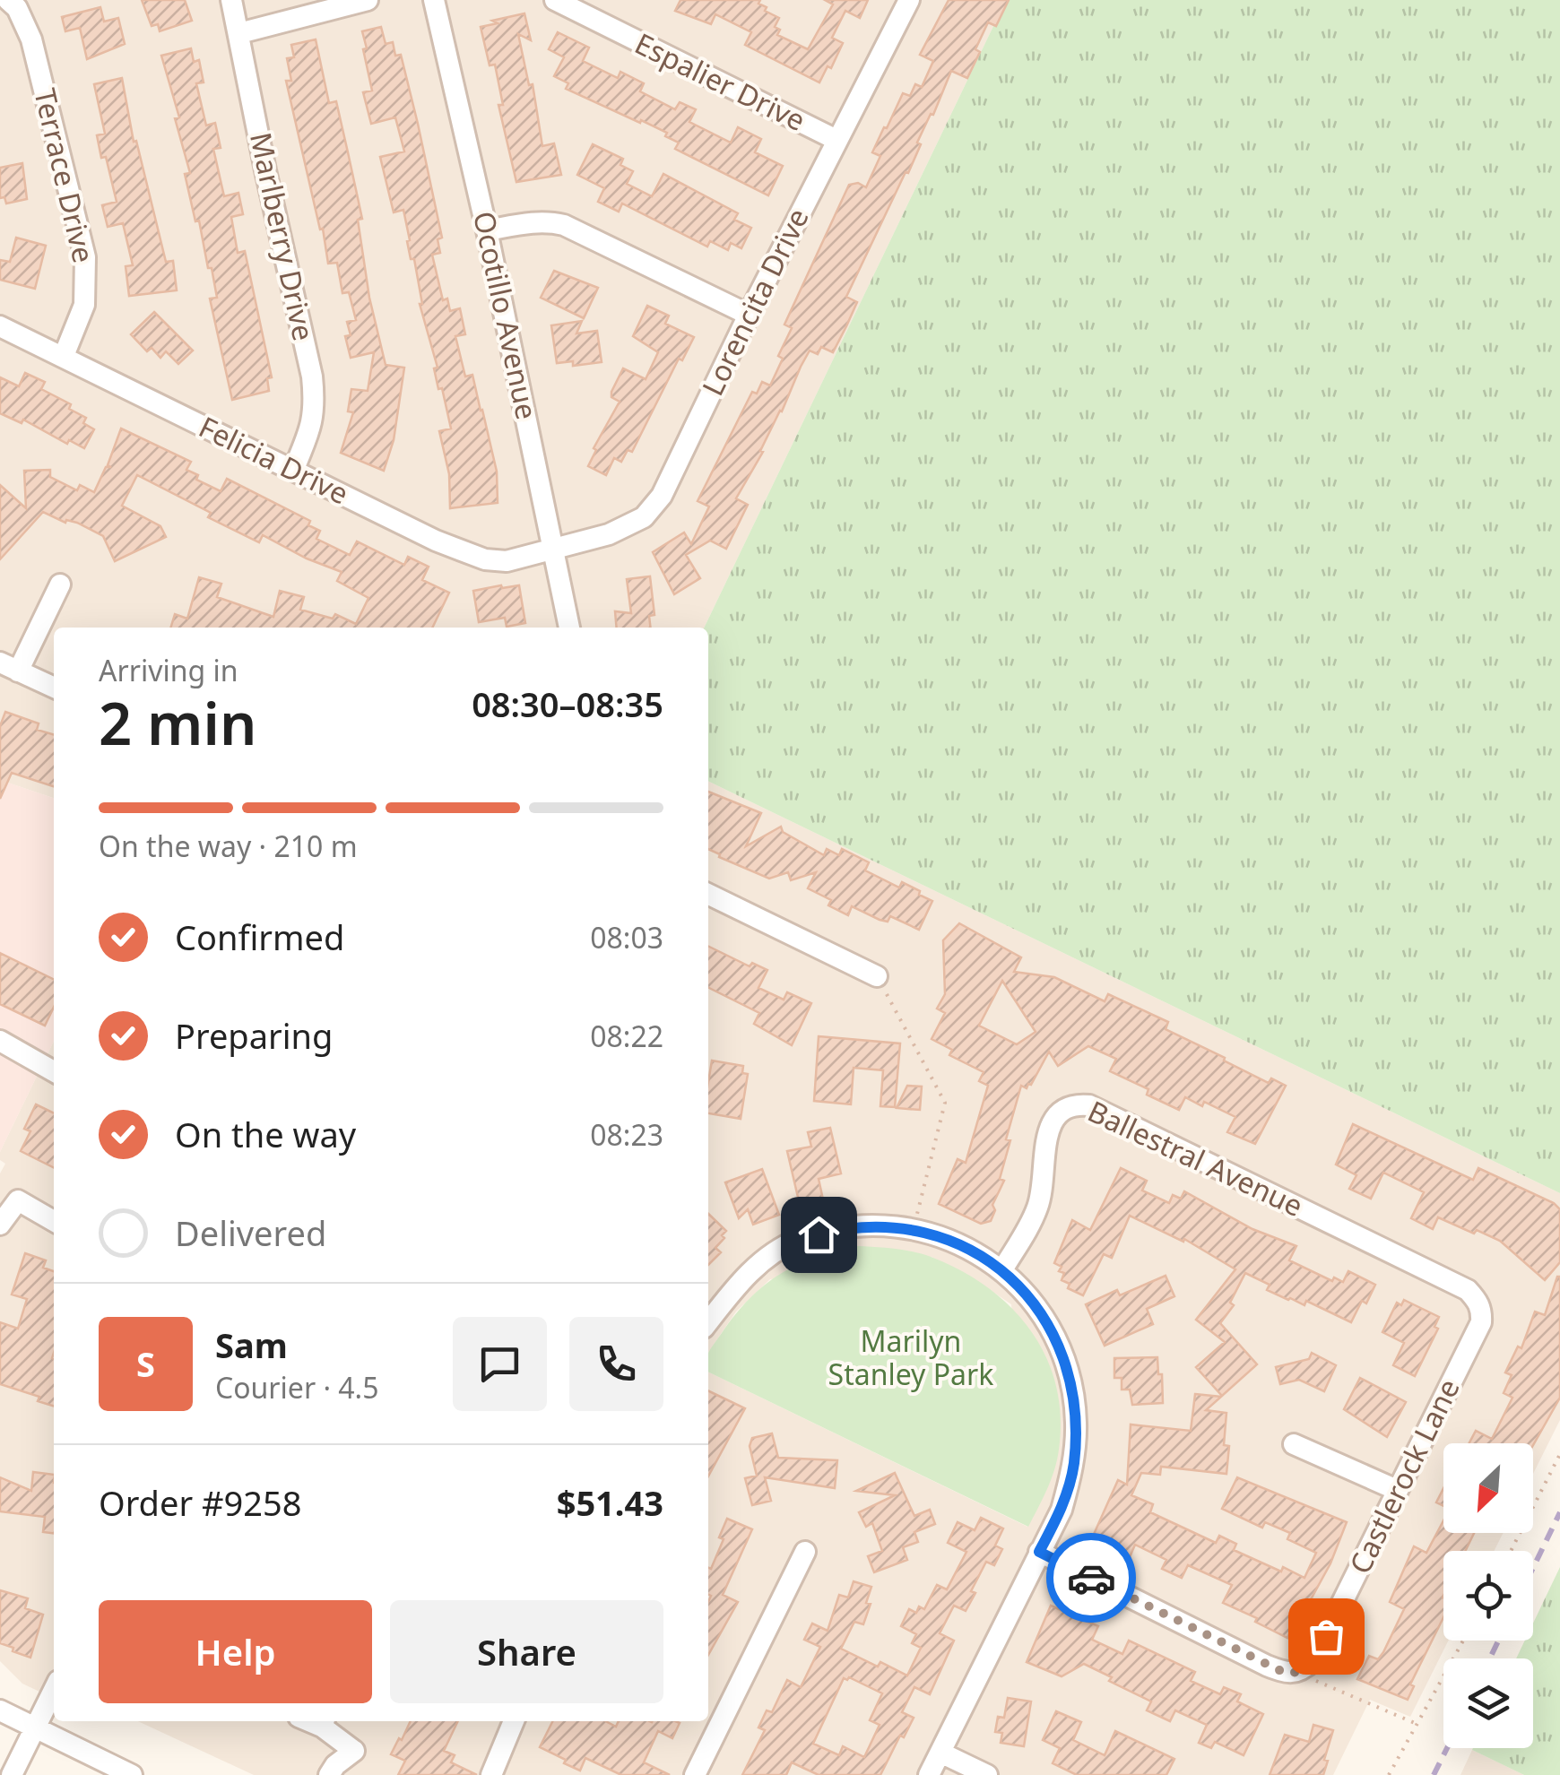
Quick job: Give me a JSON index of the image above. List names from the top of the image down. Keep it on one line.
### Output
{"streets":{"street":["Espalier Drive","Terrace Drive","Marlberry Drive","Lorencita Drive","Ocotillo Avenue","Felicia Drive","Ballestral Avenue","Castlerock Lane"]},"crossings":[["Espalier Drive","Lorencita Drive"],["Terrace Drive","Felicia Drive"],["Marlberry Drive","Felicia Drive"],["Lorencita Drive","Ocotillo Avenue"],["Lorencita Drive","Felicia Drive"],["Ocotillo Avenue","Felicia Drive"],["Ballestral Avenue","Castlerock Lane"]],"parks":["Marilyn Stanley Park"],"north":"bottom left","page":{"heading":["2 min","Arriving in","08:30–08:35"],"panel":["Sam","Courier · 4.5","Order #9258","$51.43"],"bar":"On the way · 210 m","list":[["Confirmed","08:03"],["Preparing","08:22"],["On the way","08:23"],"Delivered"],"round":"S","buttons":["Help","Share"]}}
